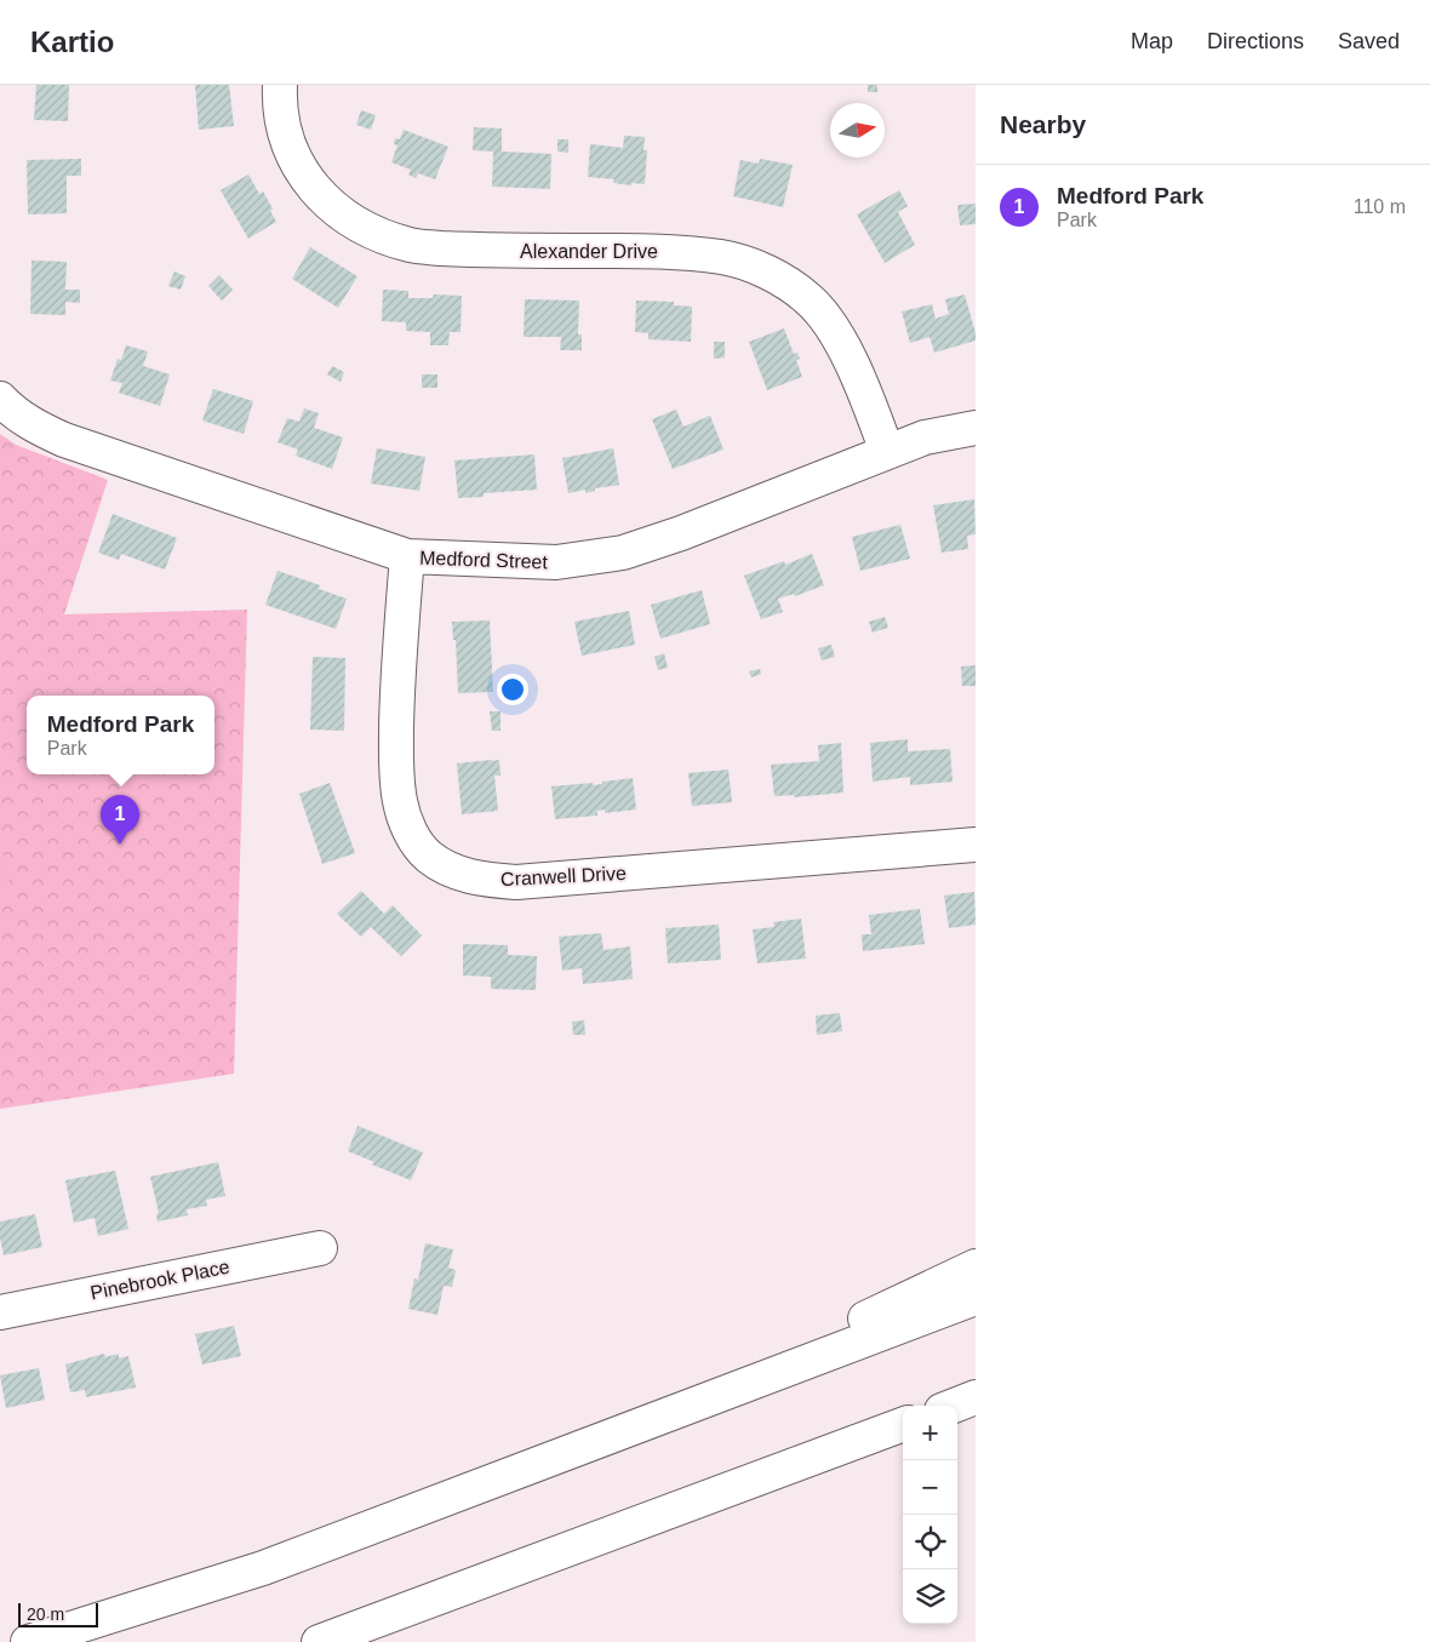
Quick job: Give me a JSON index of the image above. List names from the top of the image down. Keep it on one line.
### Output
{"streets":{"main road":["Alexander Drive","Medford Street","Cranwell Drive","Pinebrook Place"]},"crossings":[["Alexander Drive","Medford Street"],["Medford Street","Cranwell Drive"]],"scale_bar":"20 m","north":"right","page":{"header":"Kartio","nav":["Map","Directions","Saved"],"heading":"Nearby","list":[{"mark":"1","name":"Medford Park","note":"Park","value":"110 m"}],"popup":["Medford Park","Park"],"pins":"1","map_buttons":["+","−"],"scale":"20 m"}}
